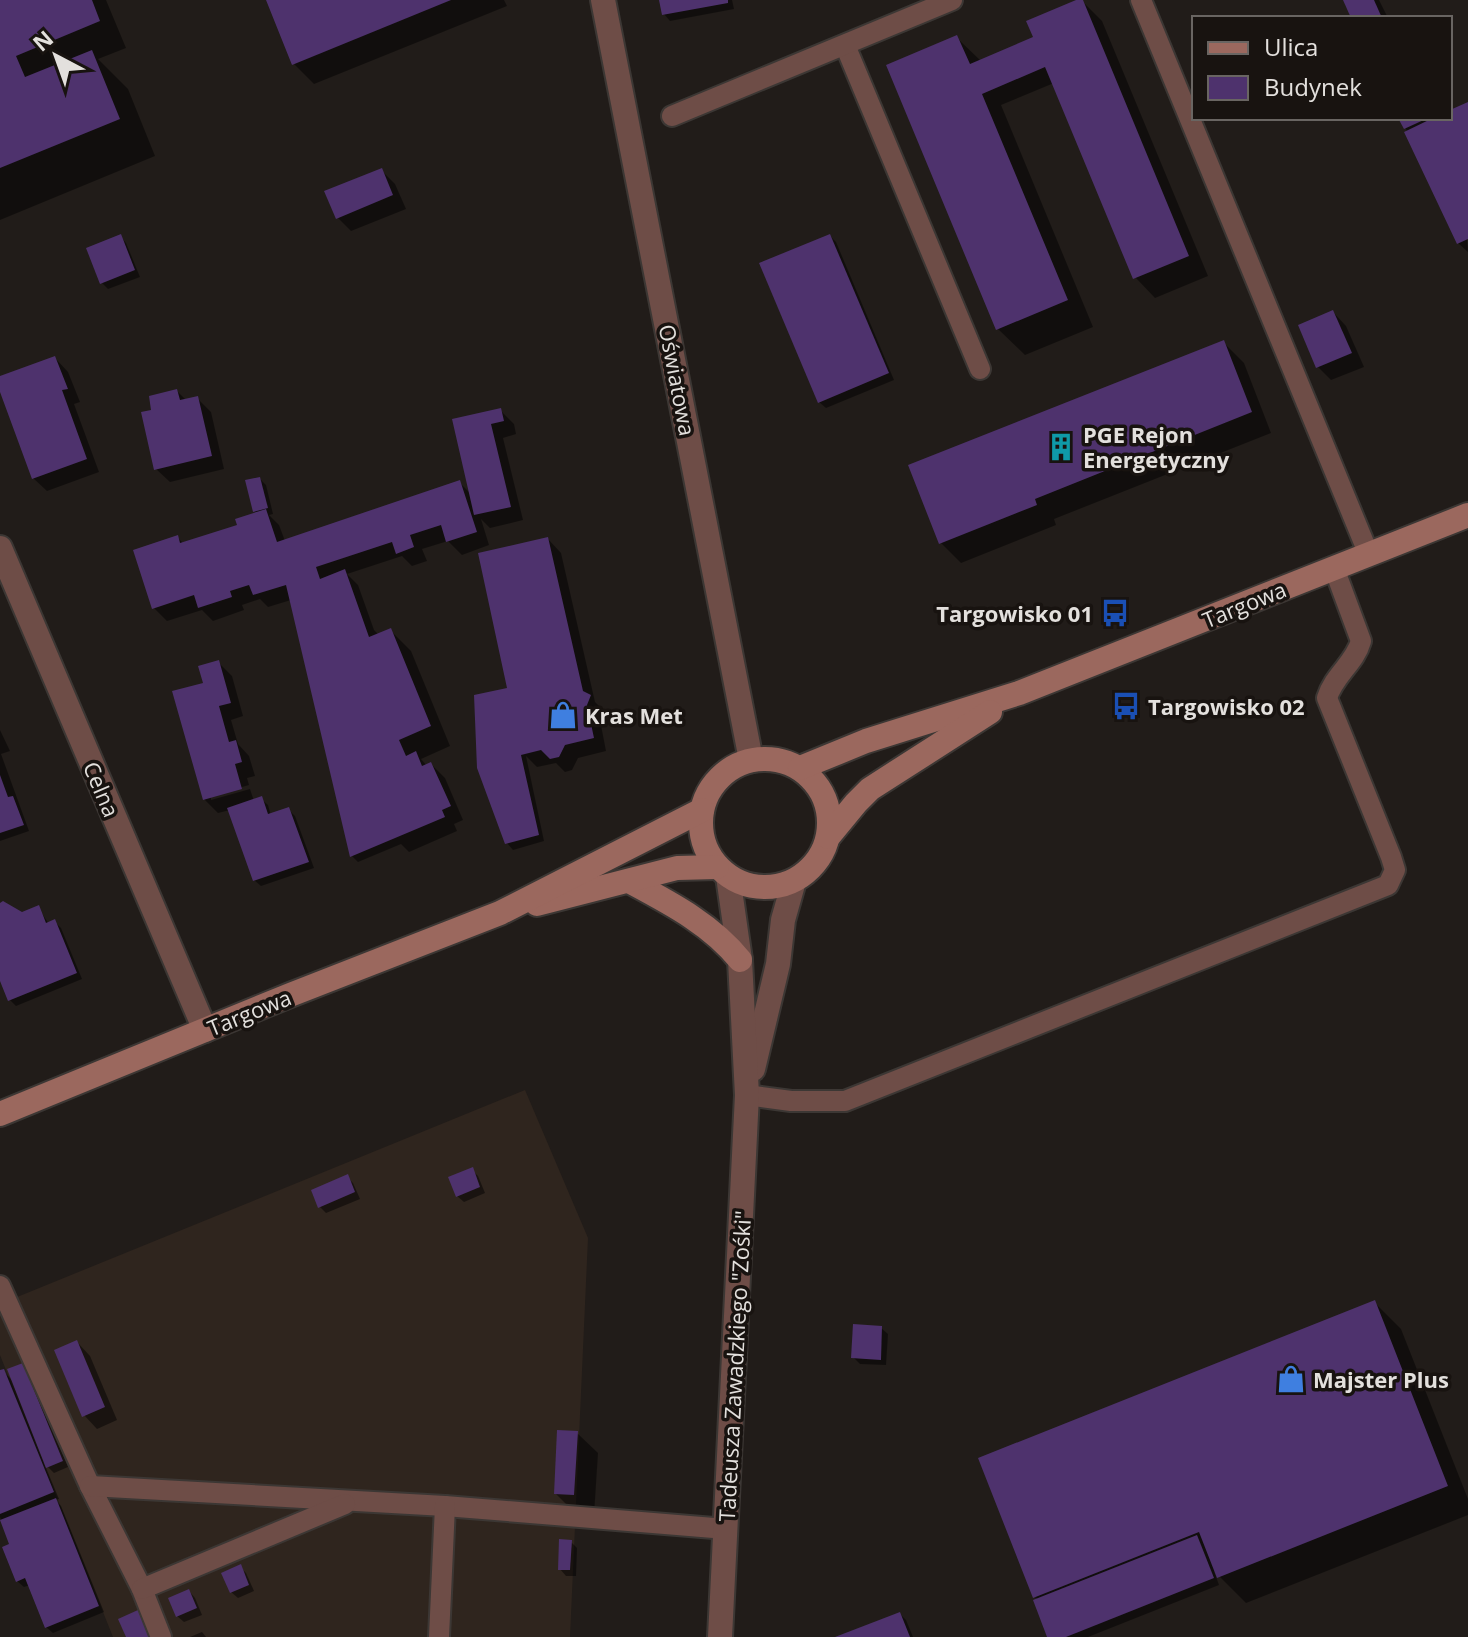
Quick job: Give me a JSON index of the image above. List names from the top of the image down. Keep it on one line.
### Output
{"streets":{"street":["Oświatowa","Targowa","Celna","Tadeusza Zawadzkiego \"Zośki\""]},"crossings":[["Oświatowa","Targowa"],["Oświatowa","Tadeusza Zawadzkiego \"Zośki\""],["Targowa","Celna"],["Targowa","Tadeusza Zawadzkiego \"Zośki\""]],"places":{"building":["PGE Rejon Energetyczny"],"bus stop":["Targowisko 01","Targowisko 02"],"shop":["Kras Met","Majster Plus"]},"legend":["Ulica","Budynek"],"north":"top left"}
